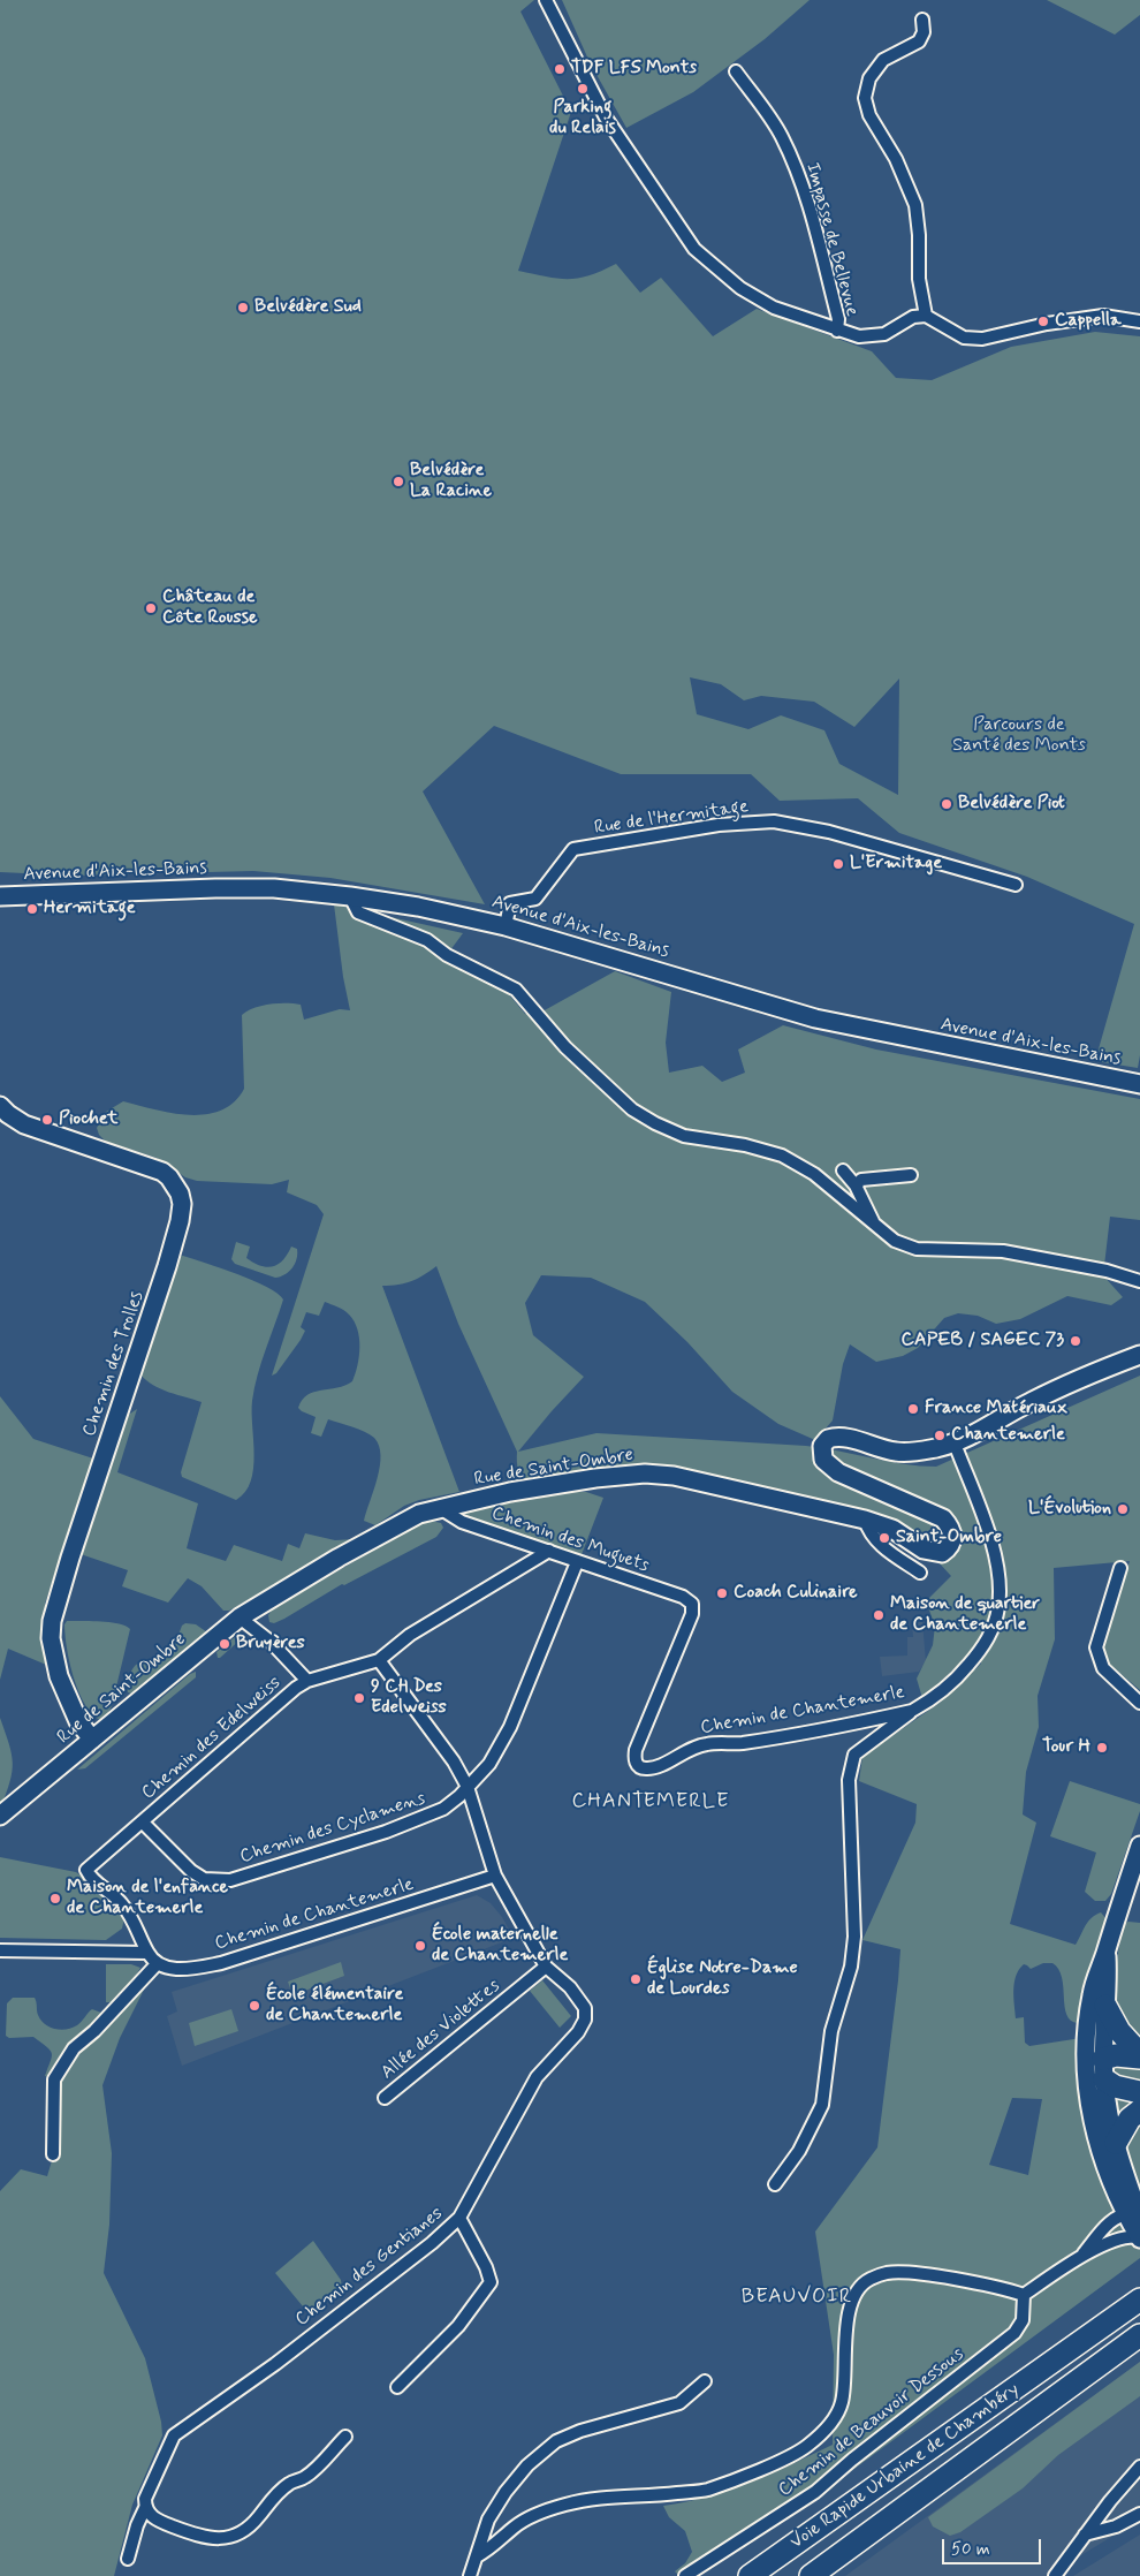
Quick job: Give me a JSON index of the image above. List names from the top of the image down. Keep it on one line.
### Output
{"streets":{"highway":["Voie Rapide Urbaine de Chambéry"],"street":["Impasse de Bellevue","Rue de l'Hermitage","Avenue d'Aix-les-Bains","Chemin des Trolles","Rue de Saint-Ombre","Chemin des Muguets","Chemin de Chantemerle","Chemin des Edelweiss","Chemin des Cyclamens","Allée des Violettes","Chemin des Gentianes","Chemin de Beauvoir Dessous"]},"crossings":[["Rue de l'Hermitage","Avenue d'Aix-les-Bains"],["Chemin des Trolles","Rue de Saint-Ombre"],["Rue de Saint-Ombre","Chemin des Muguets"],["Rue de Saint-Ombre","Chemin de Chantemerle"],["Chemin des Muguets","Chemin de Chantemerle"],["Chemin des Muguets","Chemin des Edelweiss"],["Chemin des Muguets","Chemin des Cyclamens"],["Chemin de Chantemerle","Chemin des Gentianes"],["Chemin des Edelweiss","Chemin des Cyclamens"],["Chemin des Edelweiss","Chemin des Gentianes"],["Chemin des Cyclamens","Chemin des Gentianes"],["Allée des Violettes","Chemin des Gentianes"]],"districts":["CHANTEMERLE","BEAUVOIR"],"parks":["Parcours de Santé des Monts"],"places":["TDF LFS Monts","Parking du Relais","Belvédère Sud","Cappella","Belvédère La Racine","Château de Côte Rousse","Belvédère Piot","L'Ermitage","Hermitage","Piochet","CAPEB / SAGEC 73","France Matériaux","Chantemerle","L'Évolution","Saint-Ombre","Coach Culinaire","Maison de quartier de Chantemerle","Bruyères","9 CH Des Edelweiss","Tour H","Maison de l'enfance de Chantemerle","École maternelle de Chantemerle","Église Notre-Dame de Lourdes","École élémentaire de Chantemerle"],"scale_bar":"50 m"}
